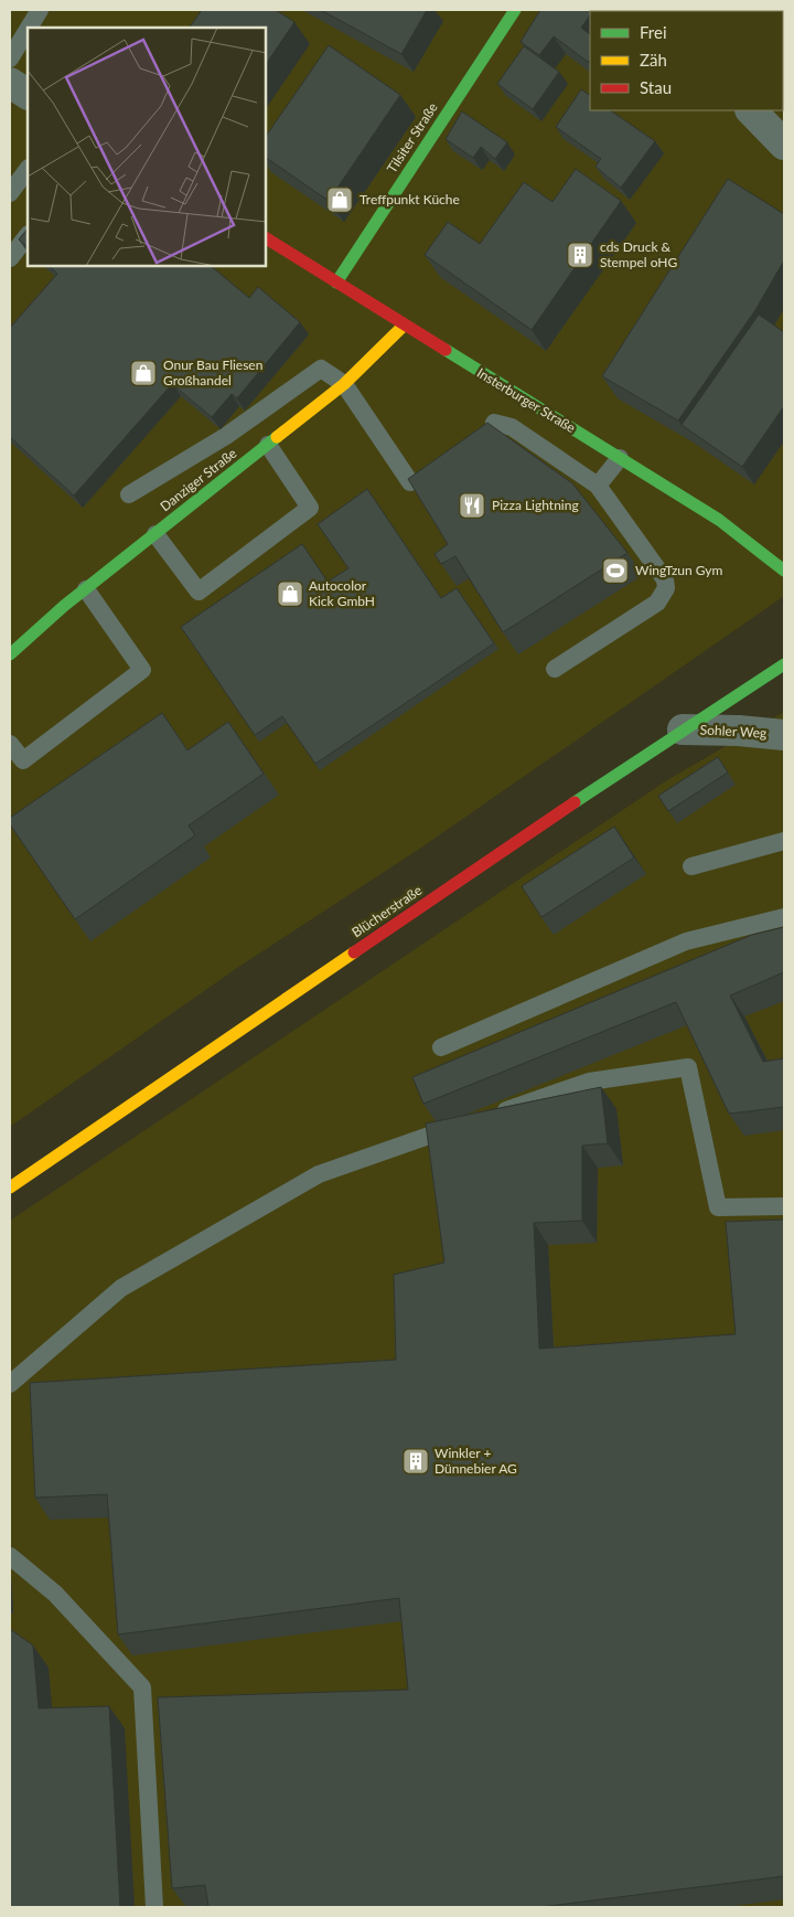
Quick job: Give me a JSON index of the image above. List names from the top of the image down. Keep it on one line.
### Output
{"streets":{"street":["Tilsiter Straße","Insterburger Straße","Danziger Straße","Sohler Weg","Blücherstraße"]},"crossings":[["Tilsiter Straße","Insterburger Straße"],["Insterburger Straße","Danziger Straße"],["Sohler Weg","Blücherstraße"]],"places":{"shop":["Treffpunkt Küche","Onur Bau Fliesen Großhandel","Autocolor Kick GmbH"],"building":["cds Druck & Stempel oHG","Winkler + Dünnebier AG"],"restaurant":["Pizza Lightning"],"sports":["WingTzun Gym"]},"legend":["Frei","Zäh","Stau"]}
